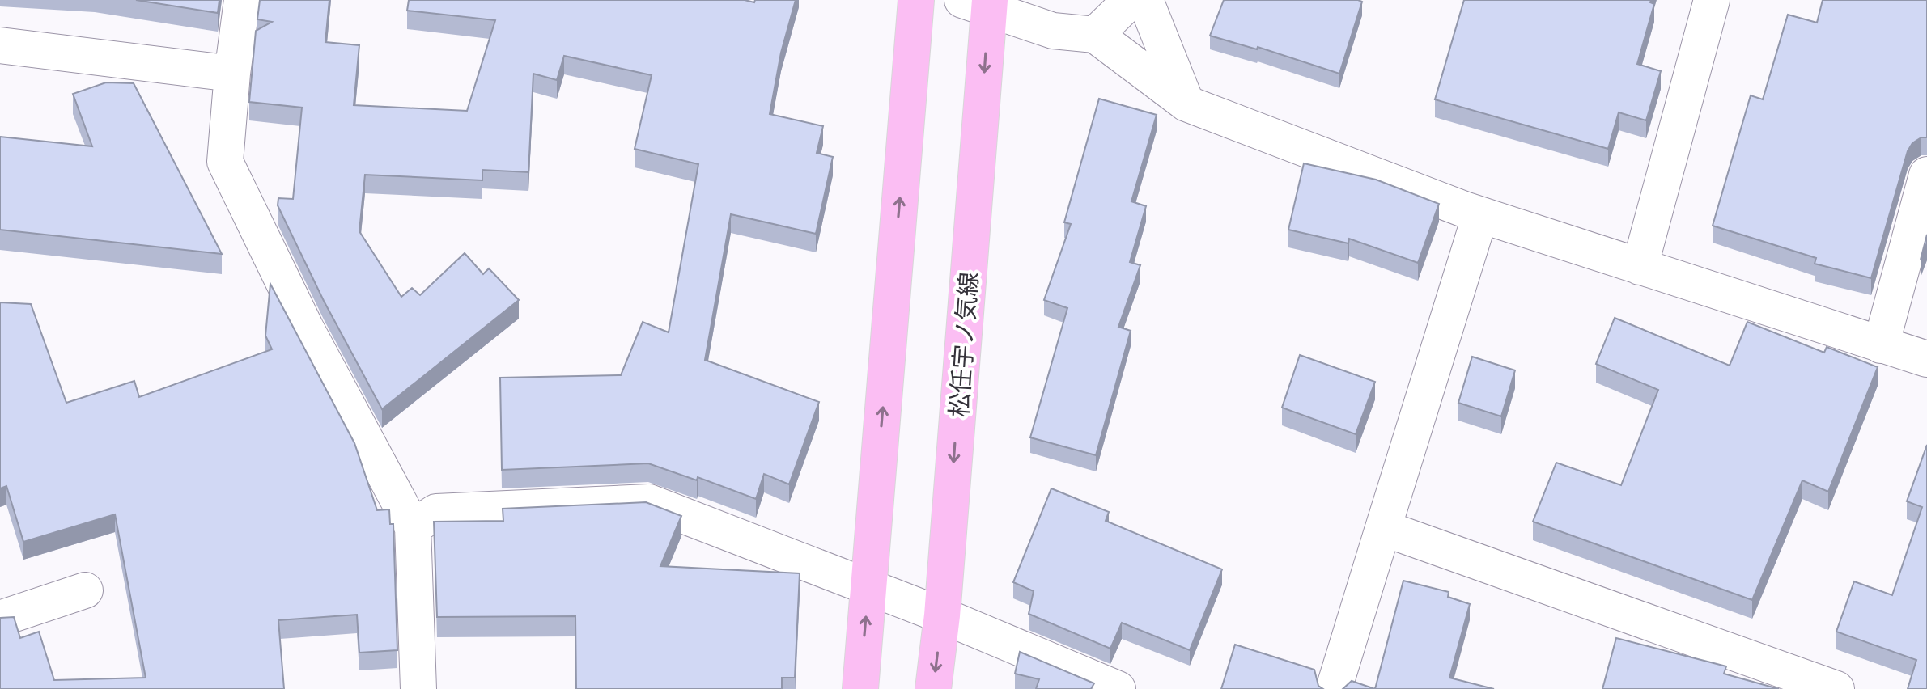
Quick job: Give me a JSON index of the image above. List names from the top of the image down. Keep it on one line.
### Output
{"streets":{"main road":["松任宇ノ気線"]}}
